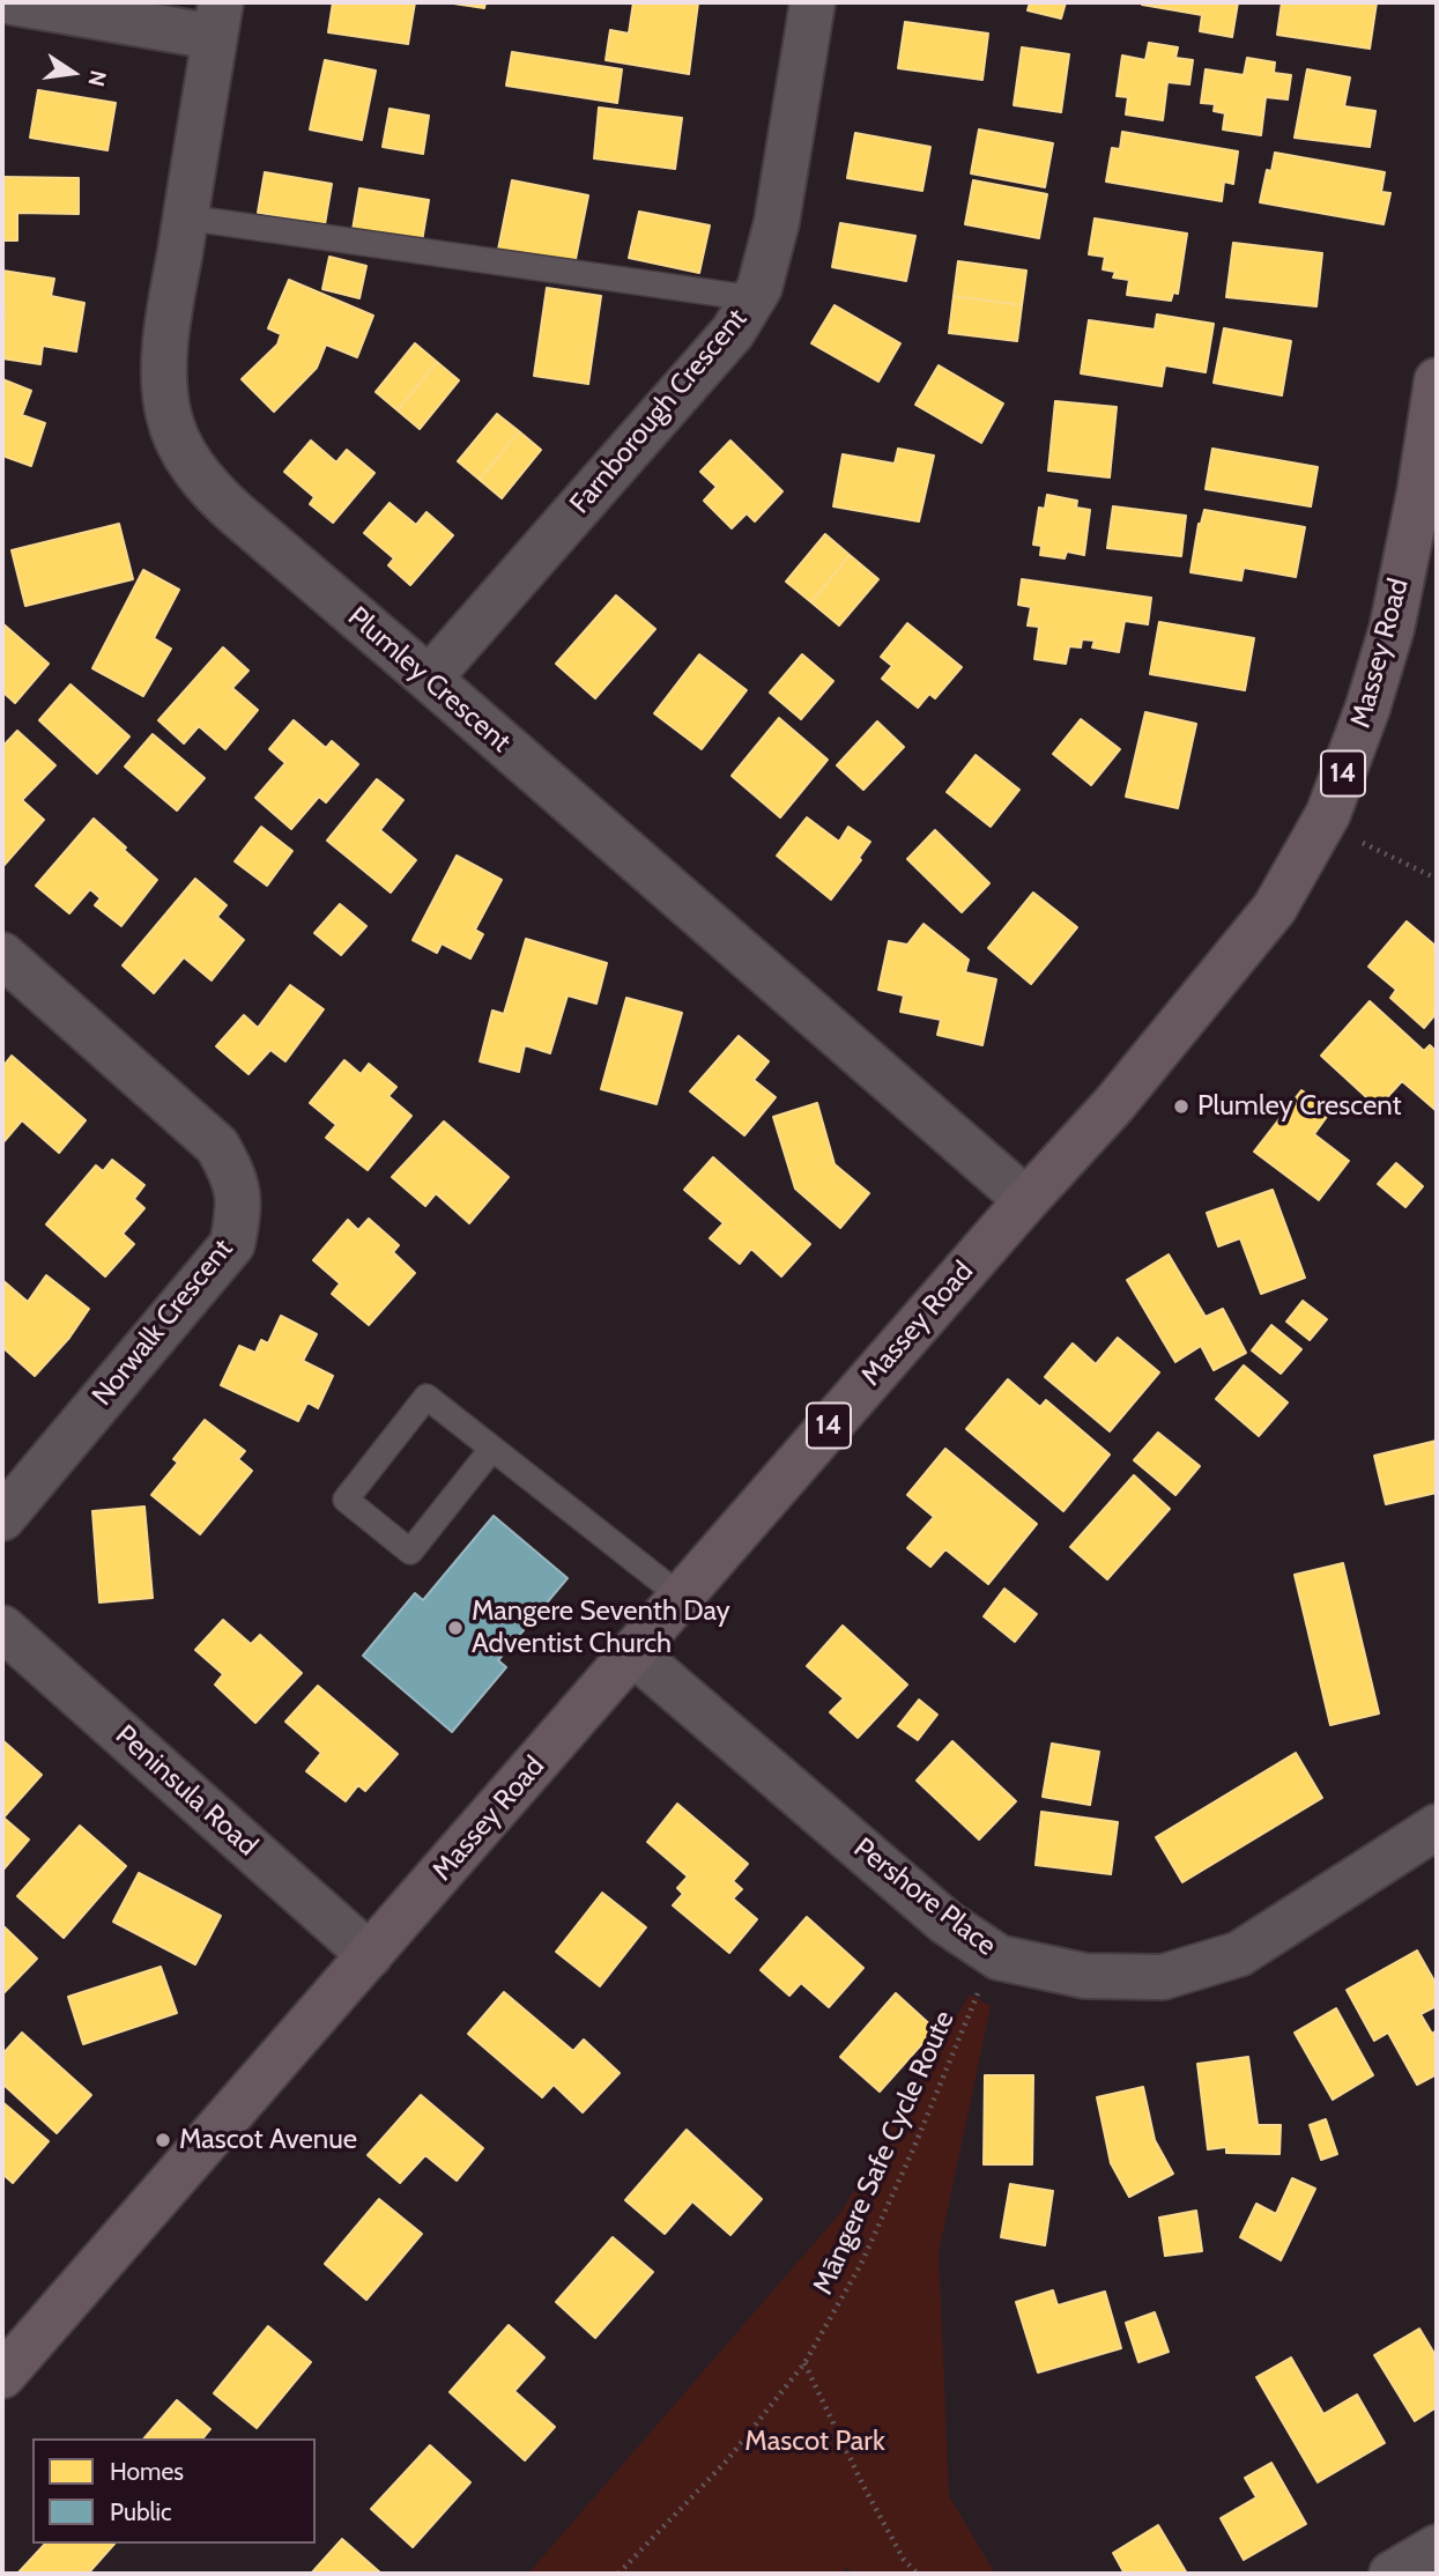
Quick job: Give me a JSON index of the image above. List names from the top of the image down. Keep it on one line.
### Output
{"streets":{"main road":["Massey Road","14"],"street":["Farnborough Crescent","Plumley Crescent","Norwalk Crescent","Peninsula Road","Pershore Place"],"path":["Māngere Safe Cycle Route"]},"crossings":[["Farnborough Crescent","Plumley Crescent"],["Massey Road","Plumley Crescent"],["Massey Road","Peninsula Road"],["Massey Road","Pershore Place"],["Pershore Place","Māngere Safe Cycle Route"]],"parks":["Mascot Park"],"places":["Plumley Crescent","Mangere Seventh Day Adventist Church","Mascot Avenue"],"legend":["Homes","Public"],"north":"right"}
